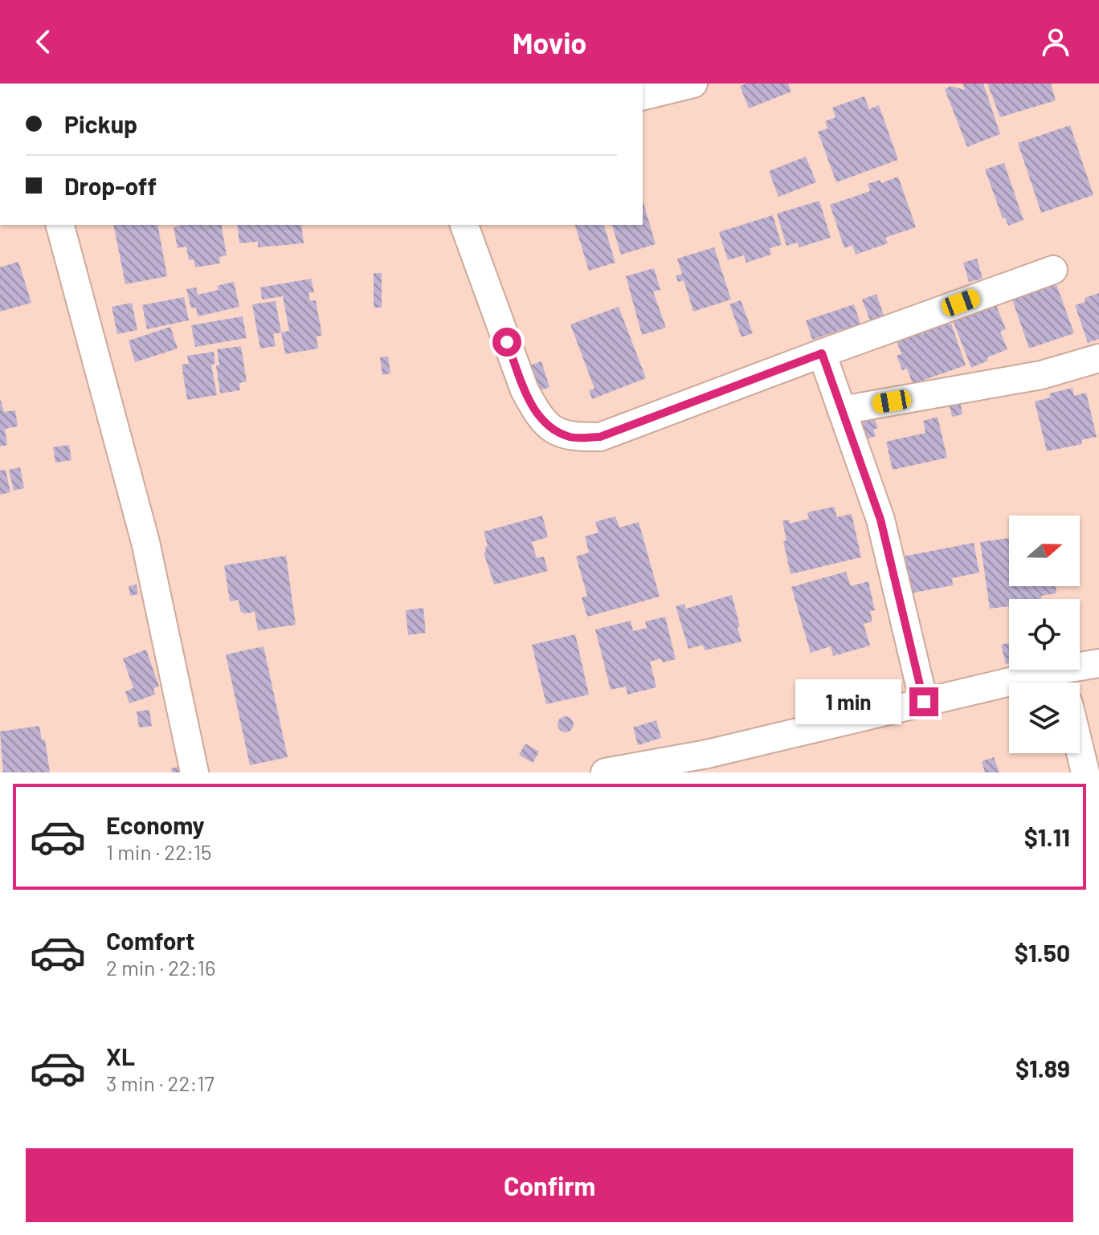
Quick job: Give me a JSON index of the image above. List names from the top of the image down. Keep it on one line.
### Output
{"north":"right","page":{"header":"Movio","banner":["Pickup","Drop-off"],"bubble":"1 min","list":[{"name":"Economy","note":"1 min · 22:15","value":"$1.11"},{"name":"Comfort","note":"2 min · 22:16","value":"$1.50"},{"name":"XL","note":"3 min · 22:17","value":"$1.89"}],"buttons":"Confirm"}}
